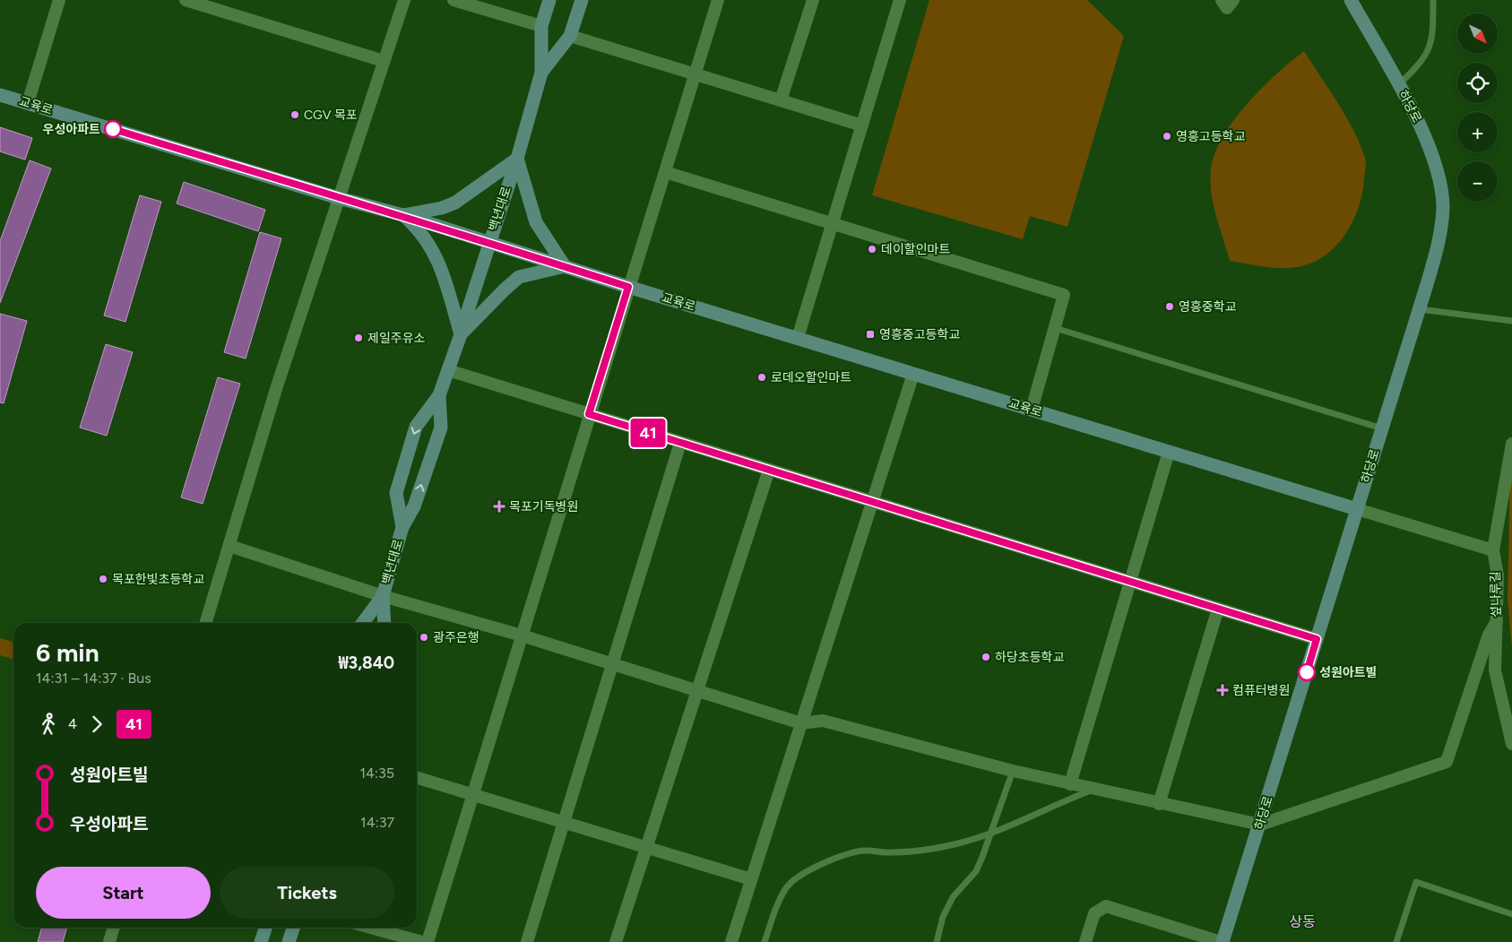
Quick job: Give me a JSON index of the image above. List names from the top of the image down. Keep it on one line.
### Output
{"streets":{"street":["교육로","하당로","백년대로","섶나루길"]},"crossings":[["교육로","하당로"],["교육로","백년대로"]],"districts":["상동"],"places":{"other":["CGV 목포","우성아파트","영흥고등학교","데이할인마트","영흥중학교","제일주유소","로데오할인마트","목포한빛초등학교","광주은행","하당초등학교","성원아트빌"],"transit":["영흥중고등학교"],"health":["목포기독병원","컴퓨터병원"]},"lines":["bus line 41"],"north":"bottom right","page":{"on_map":"41","map_buttons":["+","−"],"heading":["6 min","14:31 – 14:37 · Bus","₩3,840"],"legs":["4","41"],"list":[{"name":"성원아트빌","value":"14:35"},{"name":"우성아파트","value":"14:37"}],"buttons":["Start","Tickets"]}}
